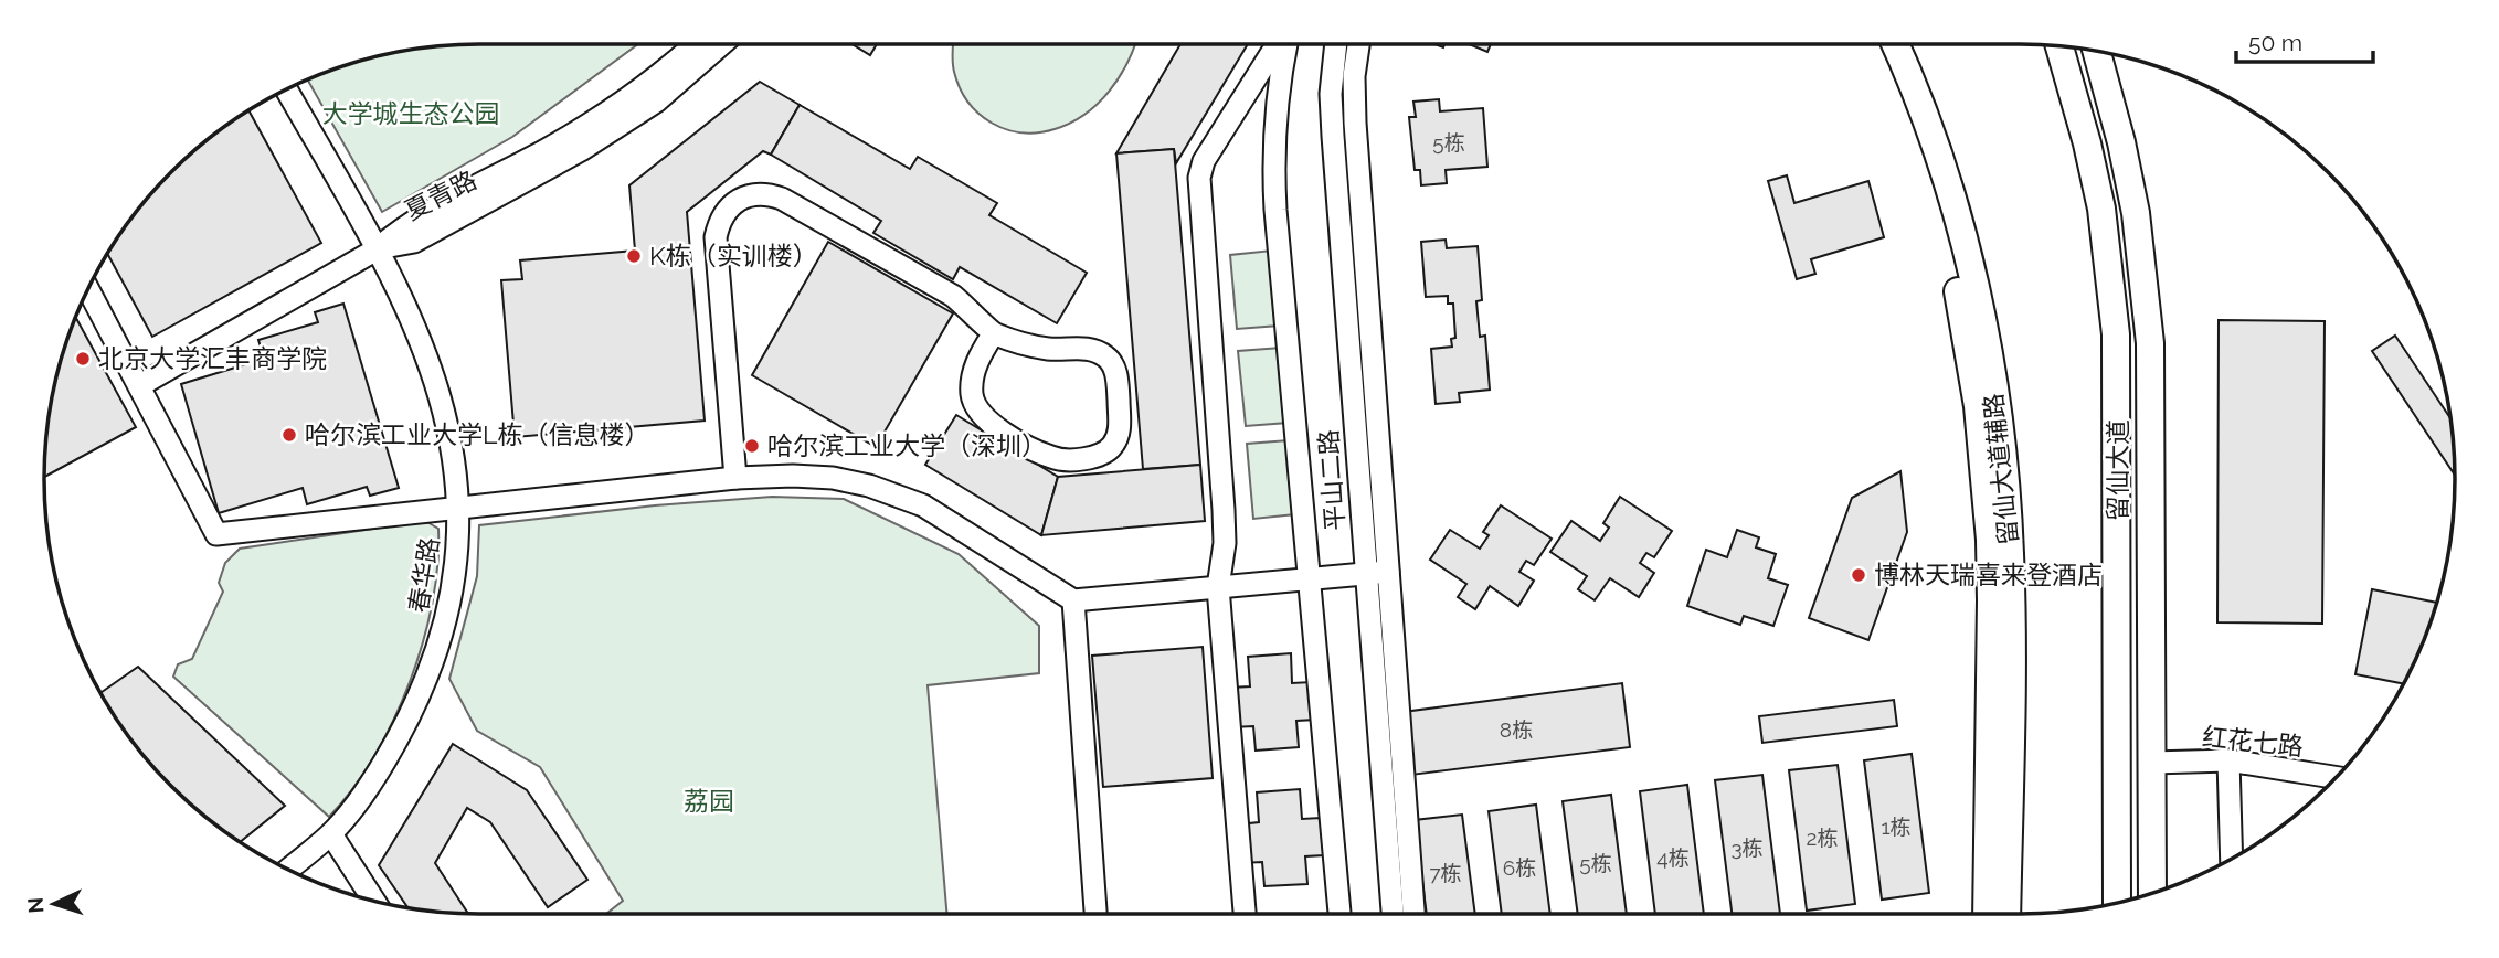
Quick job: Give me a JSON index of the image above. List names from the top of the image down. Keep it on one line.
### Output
{"streets":{"main road":["留仙大道辅路","留仙大道"],"street":["夏青路","平山二路","春华路","红花七路"]},"crossings":[["夏青路","春华路"],["留仙大道","红花七路"]],"parks":["大学城生态公园","荔园"],"places":["K栋（实训楼）","北京大学汇丰商学院","哈尔滨工业大学L栋（信息楼）","哈尔滨工业大学（深圳）","博林天瑞喜来登酒店"],"house_numbers":["5栋","8栋","1栋","2栋","3栋","4栋","5栋","6栋","7栋"],"scale_bar":"50 m","north":"left"}
